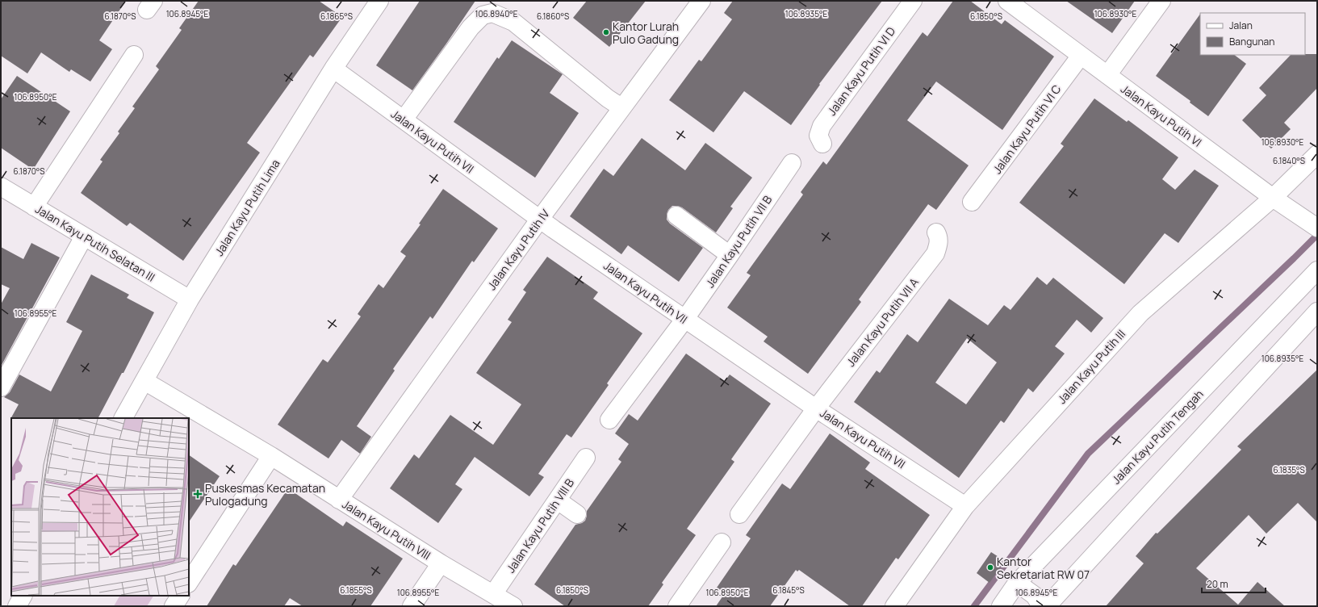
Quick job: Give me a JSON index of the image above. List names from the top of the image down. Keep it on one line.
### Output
{"streets":{"street":["Jalan Kayu Putih VI D","Jalan Kayu Putih VI","Jalan Kayu Putih VI C","Jalan Kayu Putih VII","Jalan Kayu Putih Lima","Jalan Kayu Putih VII B","Jalan Kayu Putih Selatan III","Jalan Kayu Putih IV","Jalan Kayu Putih VII A","Jalan Kayu Putih III","Jalan Kayu Putih Tengah","Jalan Kayu Putih VIII B","Jalan Kayu Putih VIII"]},"crossings":[["Jalan Kayu Putih VI","Jalan Kayu Putih VI C"],["Jalan Kayu Putih VI","Jalan Kayu Putih III"],["Jalan Kayu Putih VII","Jalan Kayu Putih Lima"],["Jalan Kayu Putih VII","Jalan Kayu Putih VII B"],["Jalan Kayu Putih VII","Jalan Kayu Putih IV"],["Jalan Kayu Putih VII","Jalan Kayu Putih VII A"],["Jalan Kayu Putih VII","Jalan Kayu Putih III"],["Jalan Kayu Putih Lima","Jalan Kayu Putih Selatan III"],["Jalan Kayu Putih Lima","Jalan Kayu Putih VIII"],["Jalan Kayu Putih IV","Jalan Kayu Putih VIII"],["Jalan Kayu Putih VIII B","Jalan Kayu Putih VIII"]],"places":{"other":["Kantor Lurah Pulo Gadung","Kantor Sekretariat RW 07"],"health":["Puskesmas Kecamatan Pulogadung"]},"legend":["Jalan","Bangunan"],"scale_bar":"20 m","coordinates":["106.8945°E","106.8940°E","106.8935°E","106.8930°E","6.1870°S","6.1865°S","6.1860°S","6.1850°S","106.8950°E","6.1840°S","106.8955°E","6.1835°S","6.1855°S","6.1845°S"]}
